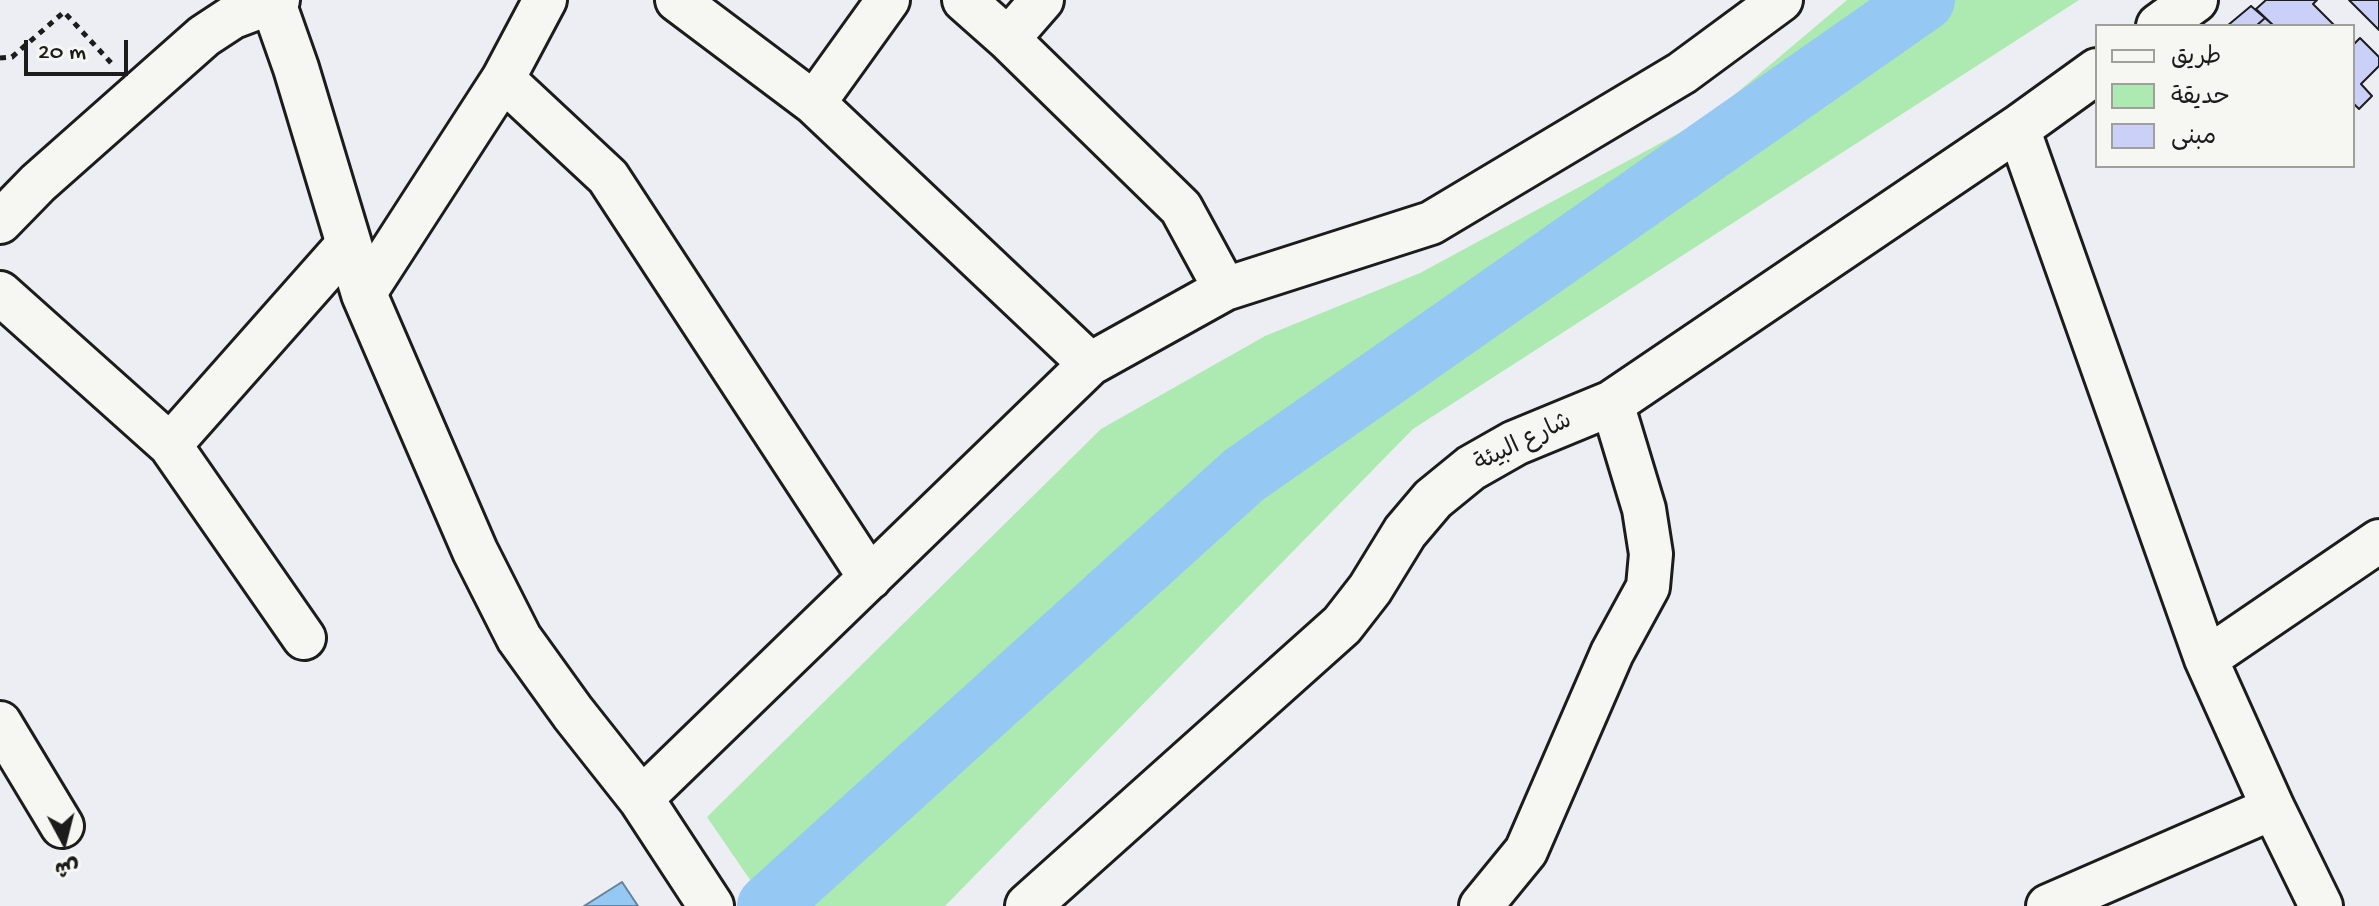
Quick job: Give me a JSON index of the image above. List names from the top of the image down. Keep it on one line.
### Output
{"streets":{"street":["شارع البيئة"]},"legend":["طريق","حديقة","مبنى"],"scale_bar":"20 m","north":"bottom"}
